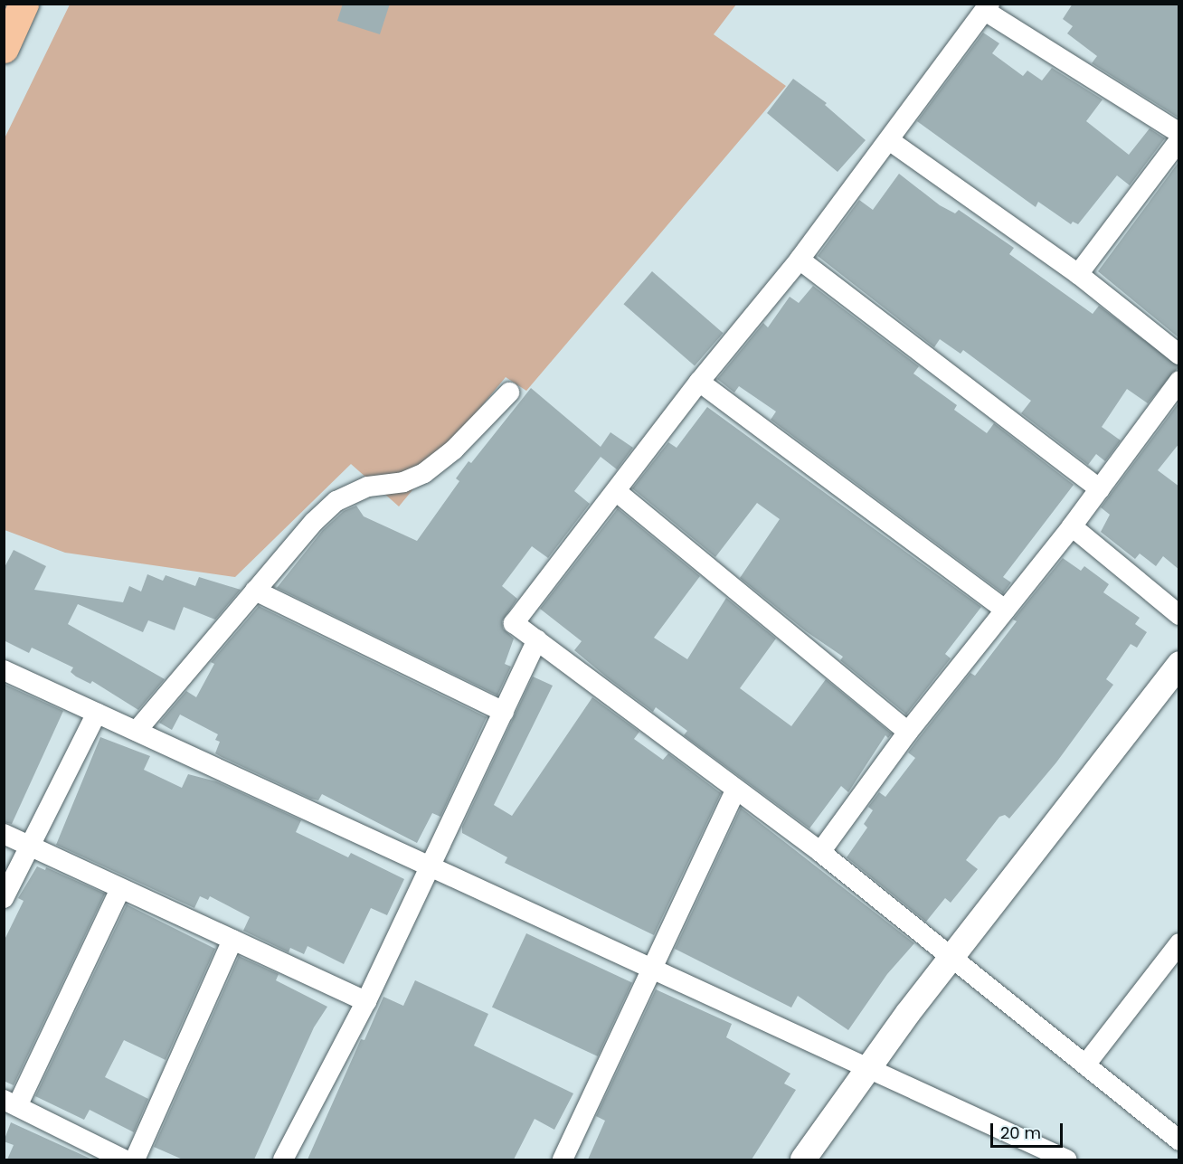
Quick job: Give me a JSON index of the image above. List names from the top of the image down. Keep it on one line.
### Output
{"scale_bar":"20 m"}
